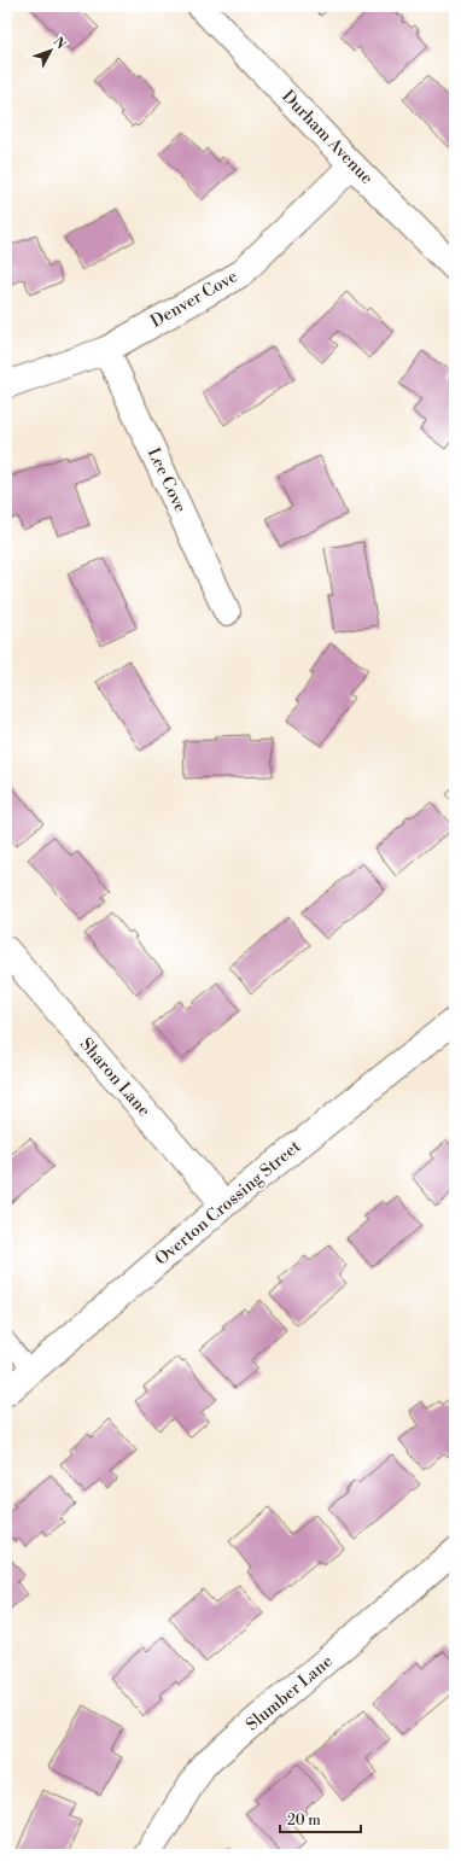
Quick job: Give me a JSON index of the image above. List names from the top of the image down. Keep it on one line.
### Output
{"streets":{"street":["Durham Avenue","Denver Cove","Lee Cove","Sharon Lane","Overton Crossing Street","Slumber Lane"]},"crossings":[["Durham Avenue","Denver Cove"],["Denver Cove","Lee Cove"],["Sharon Lane","Overton Crossing Street"]],"scale_bar":"20 m","north":"top right"}
